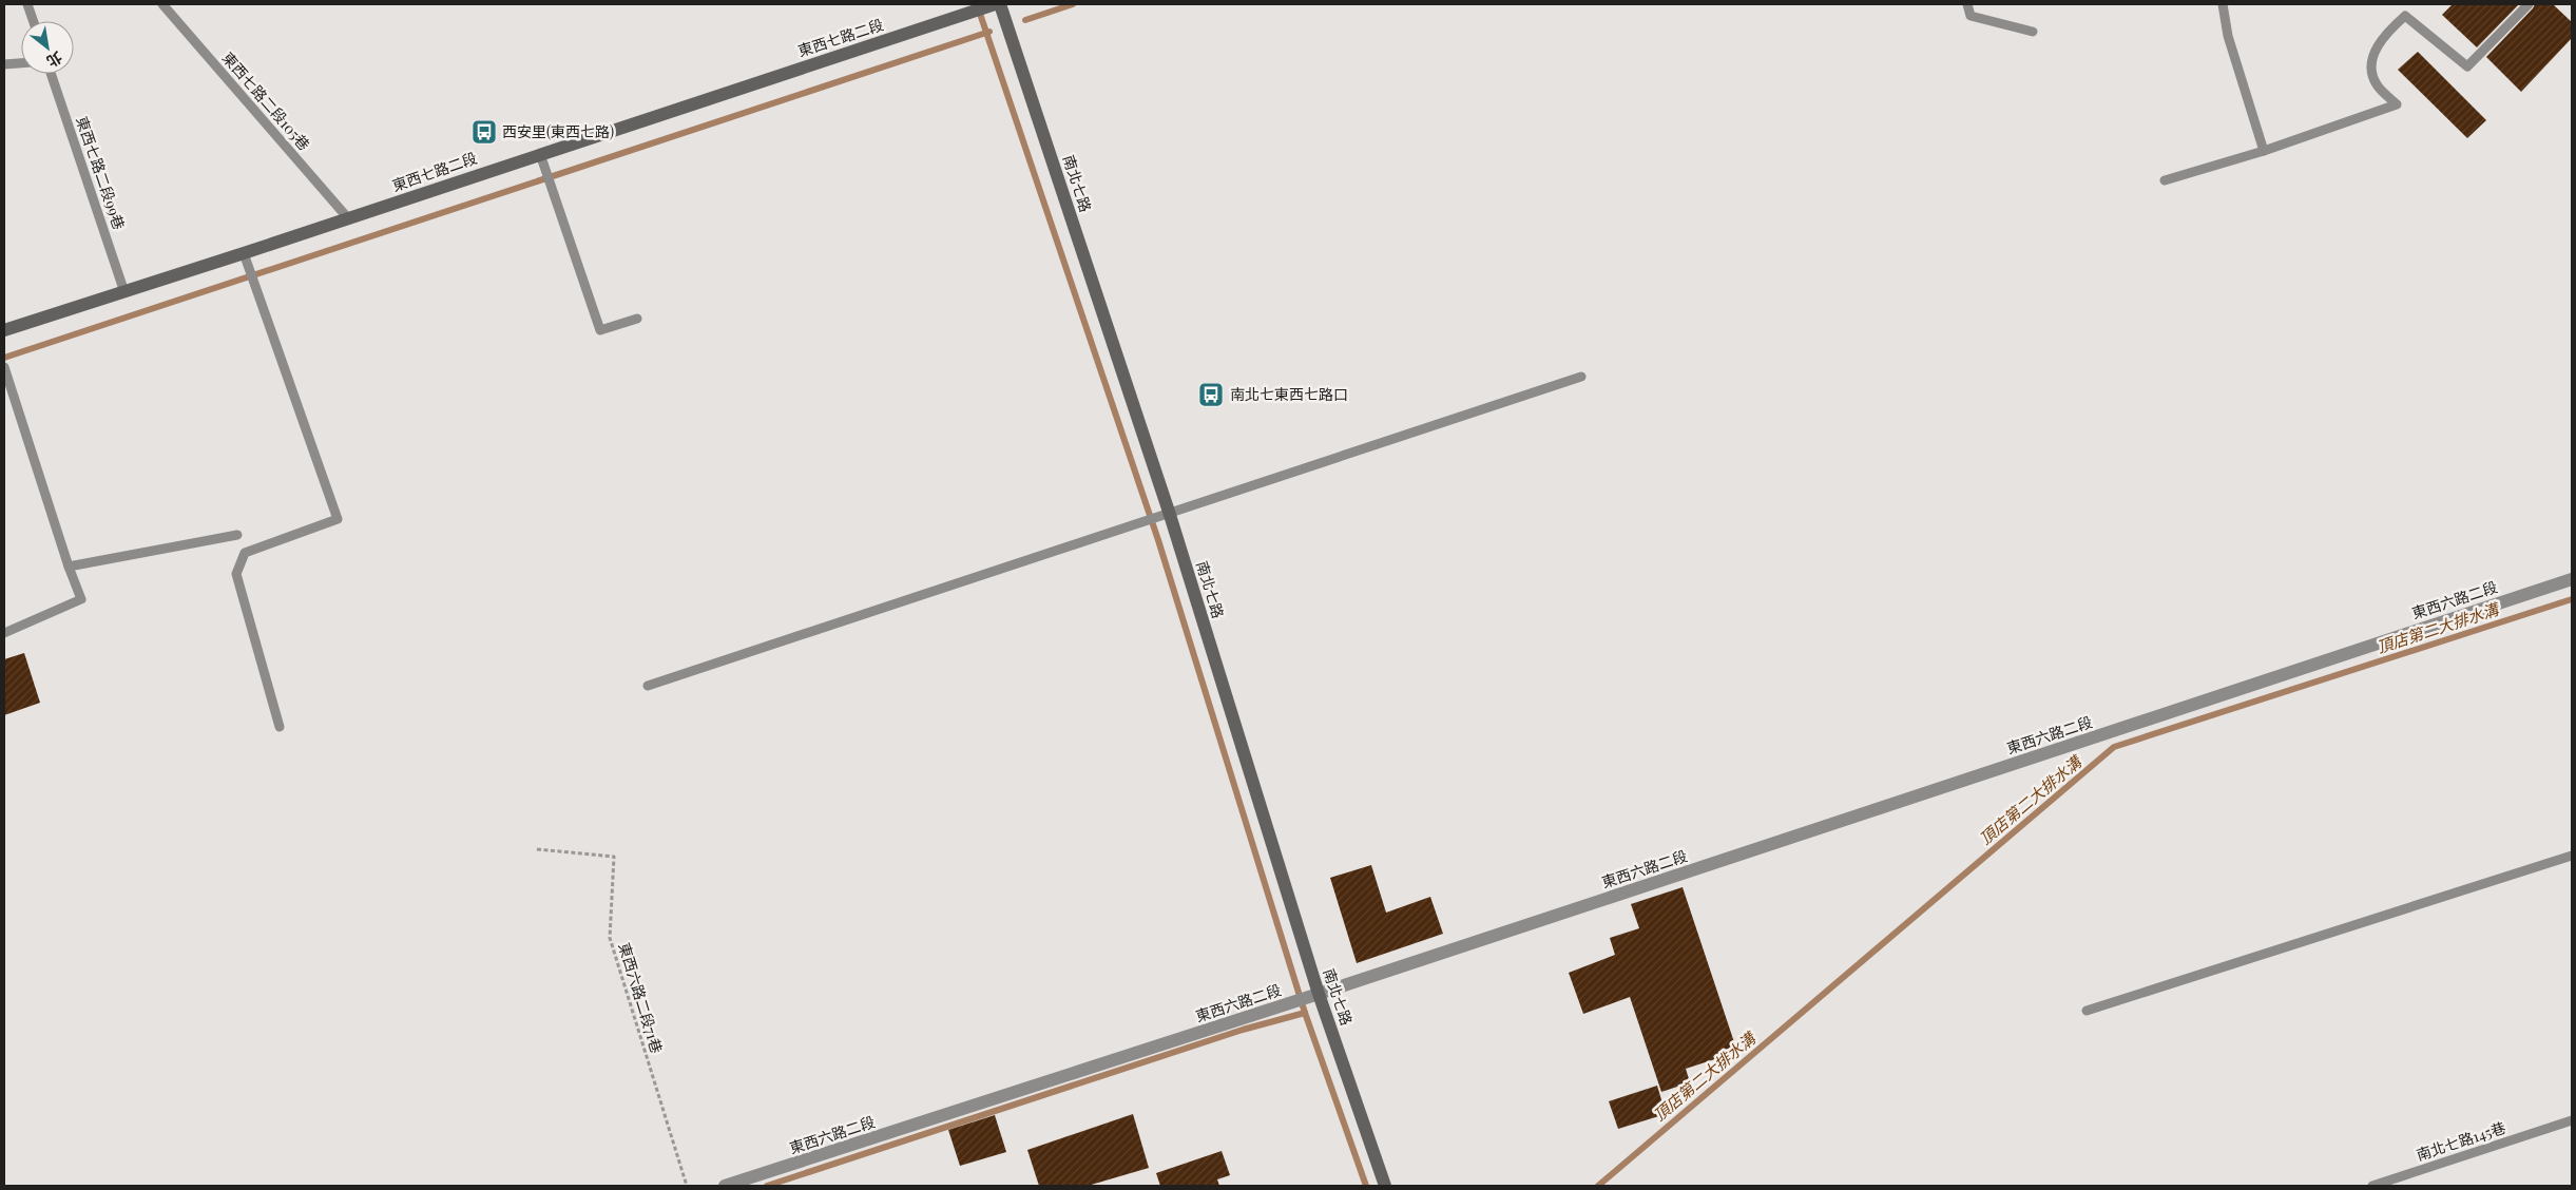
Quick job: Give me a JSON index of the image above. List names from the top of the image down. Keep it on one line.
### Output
{"streets":{"street":["東西七路二段","南北七路","東西六路二段"],"lane":["東西七路二段105巷","東西七路二段99巷","南北七路145巷"],"path":["東西六路二段71巷"]},"crossings":[["東西七路二段","東西七路二段105巷"],["東西七路二段","東西七路二段99巷"],["南北七路","東西六路二段"]],"water":["頂店第二大排水溝"],"places":{"bus stop":["西安里(東西七路)","南北七東西七路口"]},"north":"bottom right"}
